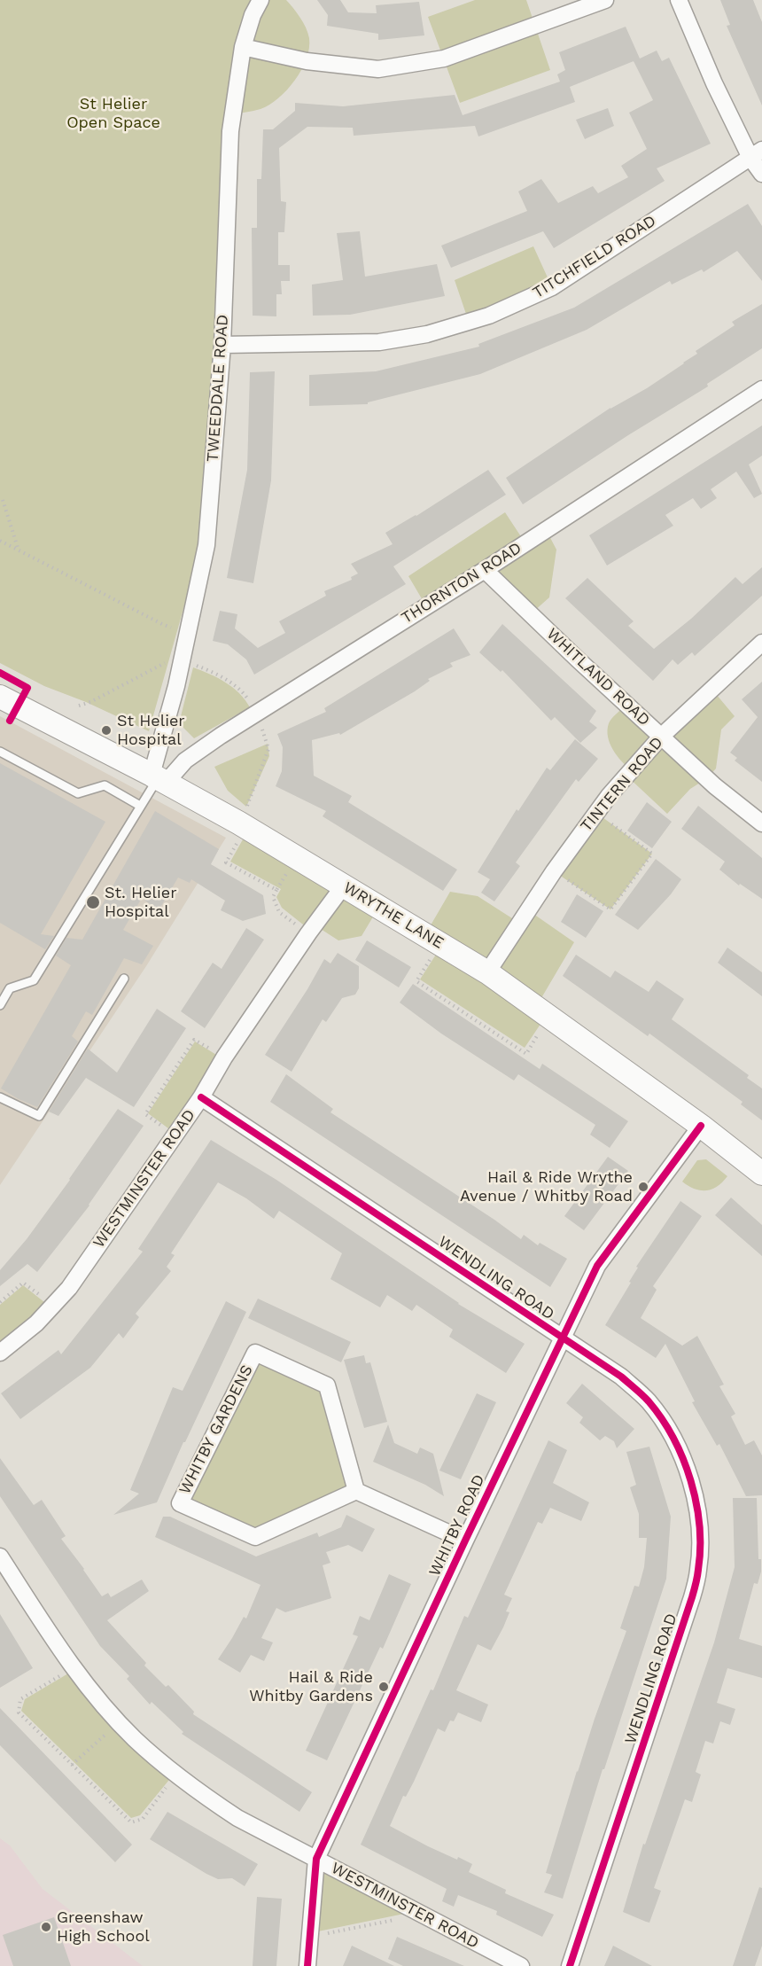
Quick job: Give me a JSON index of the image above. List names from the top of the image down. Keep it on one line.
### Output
{"streets":{"main road":["WRYTHE LANE"],"street":["TITCHFIELD ROAD","TWEEDDALE ROAD","THORNTON ROAD","WHITLAND ROAD","TINTERN ROAD","WESTMINSTER ROAD","WENDLING ROAD","WHITBY GARDENS","WHITBY ROAD"]},"crossings":[["TITCHFIELD ROAD","TWEEDDALE ROAD"],["TWEEDDALE ROAD","THORNTON ROAD"],["TWEEDDALE ROAD","WRYTHE LANE"],["THORNTON ROAD","WHITLAND ROAD"],["THORNTON ROAD","WRYTHE LANE"],["WHITLAND ROAD","TINTERN ROAD"],["TINTERN ROAD","WRYTHE LANE"],["WRYTHE LANE","WESTMINSTER ROAD"],["WRYTHE LANE","WHITBY ROAD"],["WESTMINSTER ROAD","WENDLING ROAD"],["WESTMINSTER ROAD","WHITBY ROAD"],["WENDLING ROAD","WHITBY ROAD"]],"parks":["St Helier Open Space"],"places":["St Helier Hospital","St. Helier Hospital","Hail & Ride Wrythe Avenue / Whitby Road","Hail & Ride Whitby Gardens","Greenshaw High School"]}
